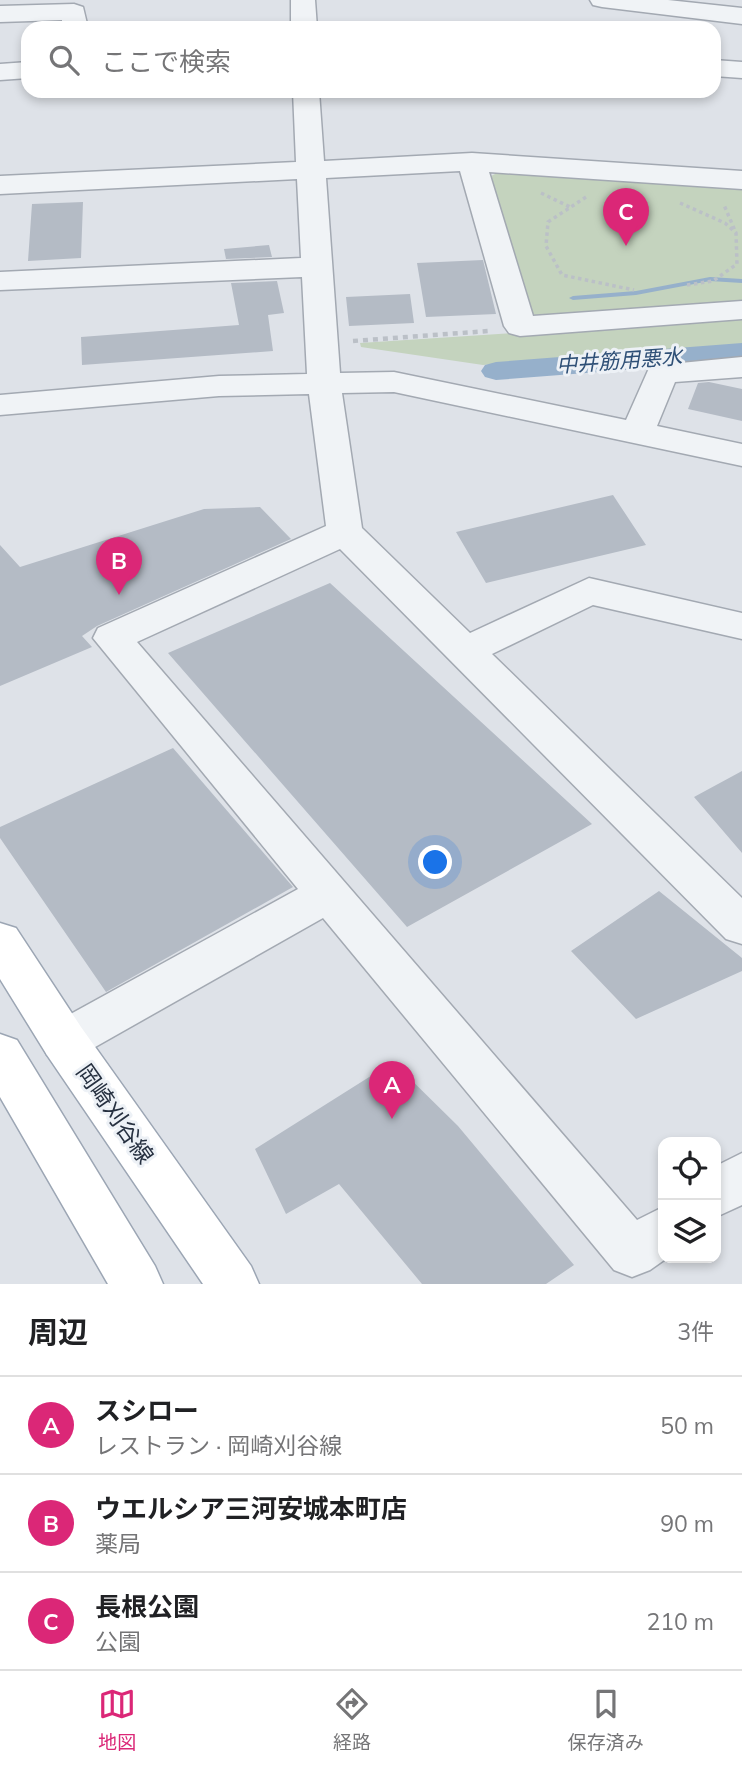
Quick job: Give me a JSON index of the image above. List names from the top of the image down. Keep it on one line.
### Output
{"streets":{"main road":["岡崎刈谷線"]},"water":["中井筋用悪水"],"page":{"search":"ここで検索","pins":["C","B","A"],"heading":["周辺","3件"],"list":[{"mark":"A","name":"スシロー","note":"レストラン · 岡崎刈谷線","value":"50 m"},{"mark":"B","name":"ウエルシア三河安城本町店","note":"薬局","value":"90 m"},{"mark":"C","name":"長根公園","note":"公園","value":"210 m"}],"nav":["地図","経路","保存済み"]}}
